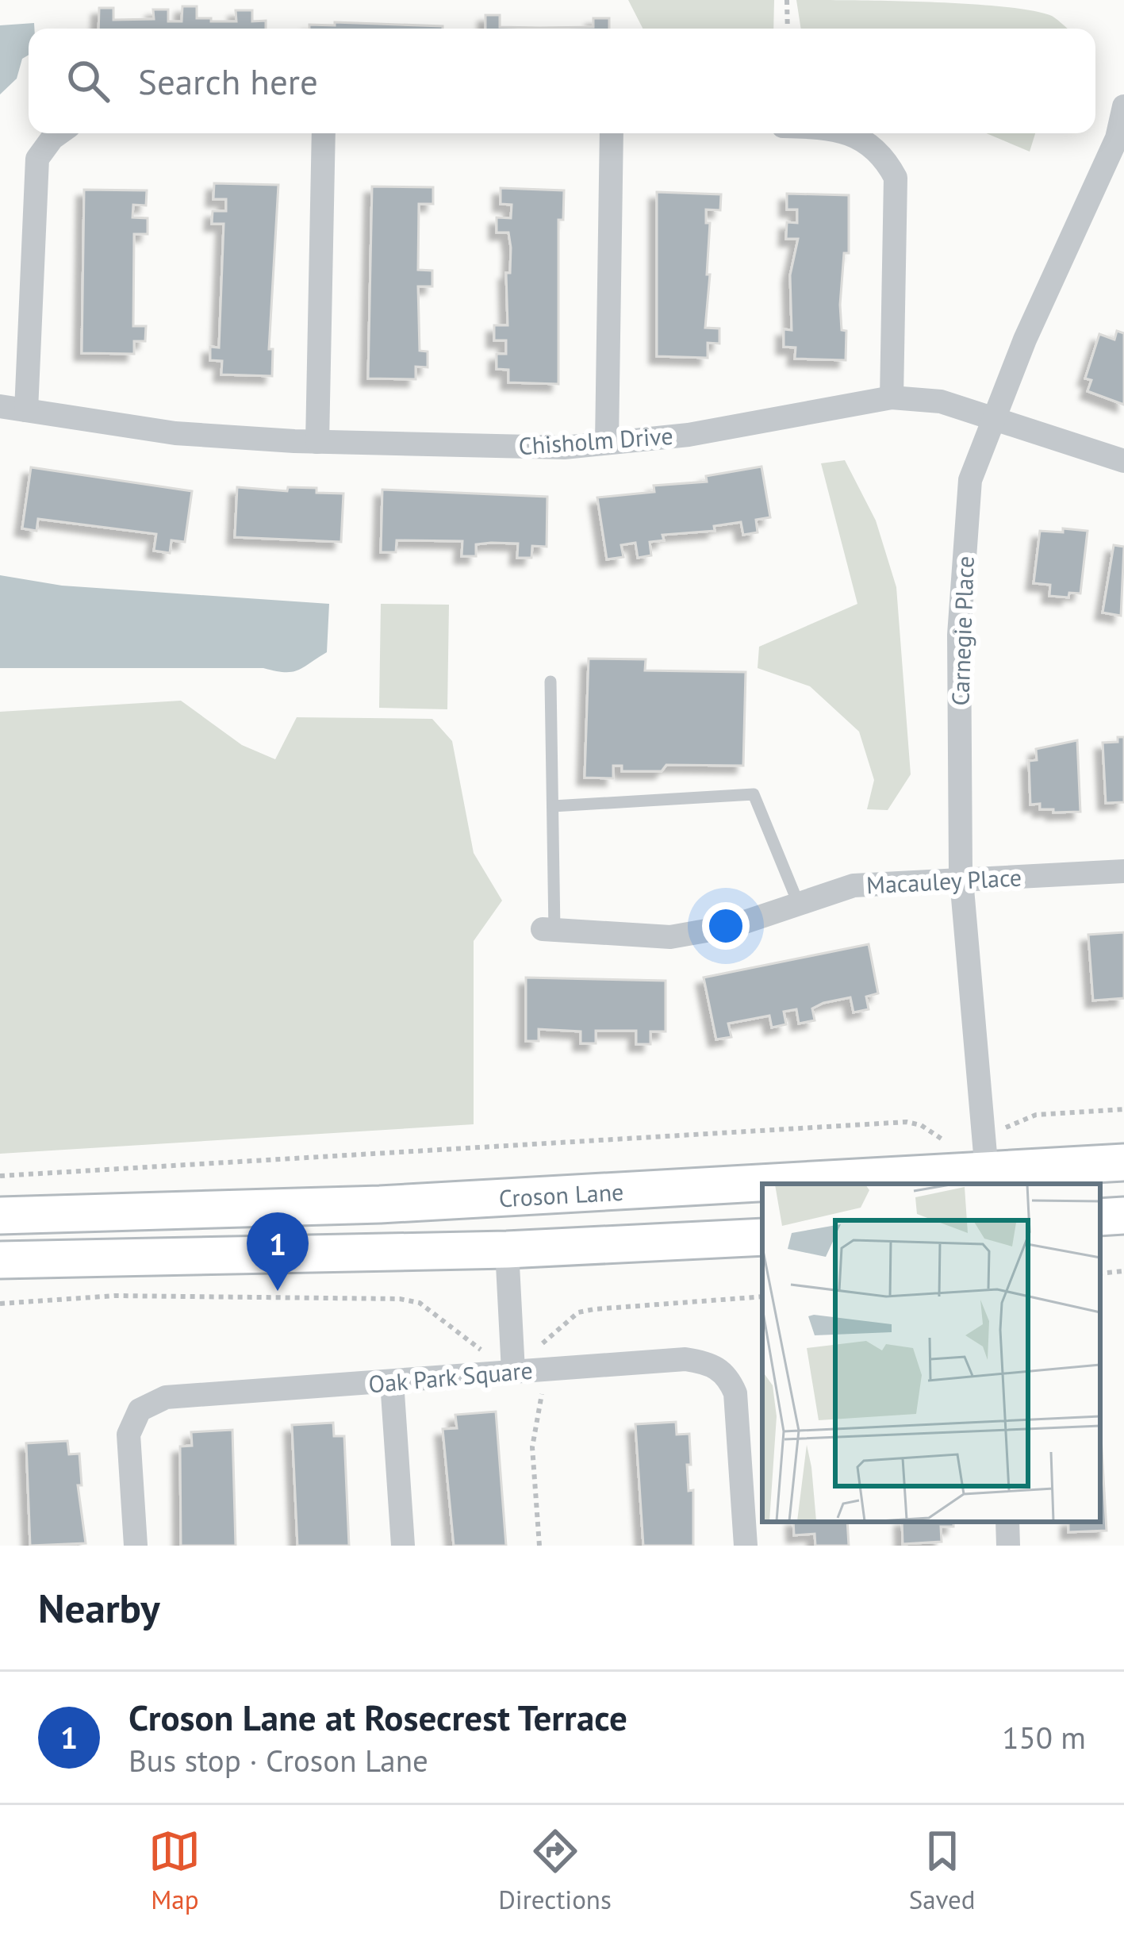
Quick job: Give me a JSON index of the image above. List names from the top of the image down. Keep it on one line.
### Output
{"streets":{"main road":["Croson Lane"],"street":["Chisholm Drive","Carnegie Place","Macauley Place","Oak Park Square"]},"crossings":[["Chisholm Drive","Carnegie Place"],["Carnegie Place","Macauley Place"],["Carnegie Place","Croson Lane"]],"page":{"search":"Search here","pins":"1","heading":"Nearby","list":[{"mark":"1","name":"Croson Lane at Rosecrest Terrace","note":"Bus stop · Croson Lane","value":"150 m"}],"nav":["Map","Directions","Saved"]}}
